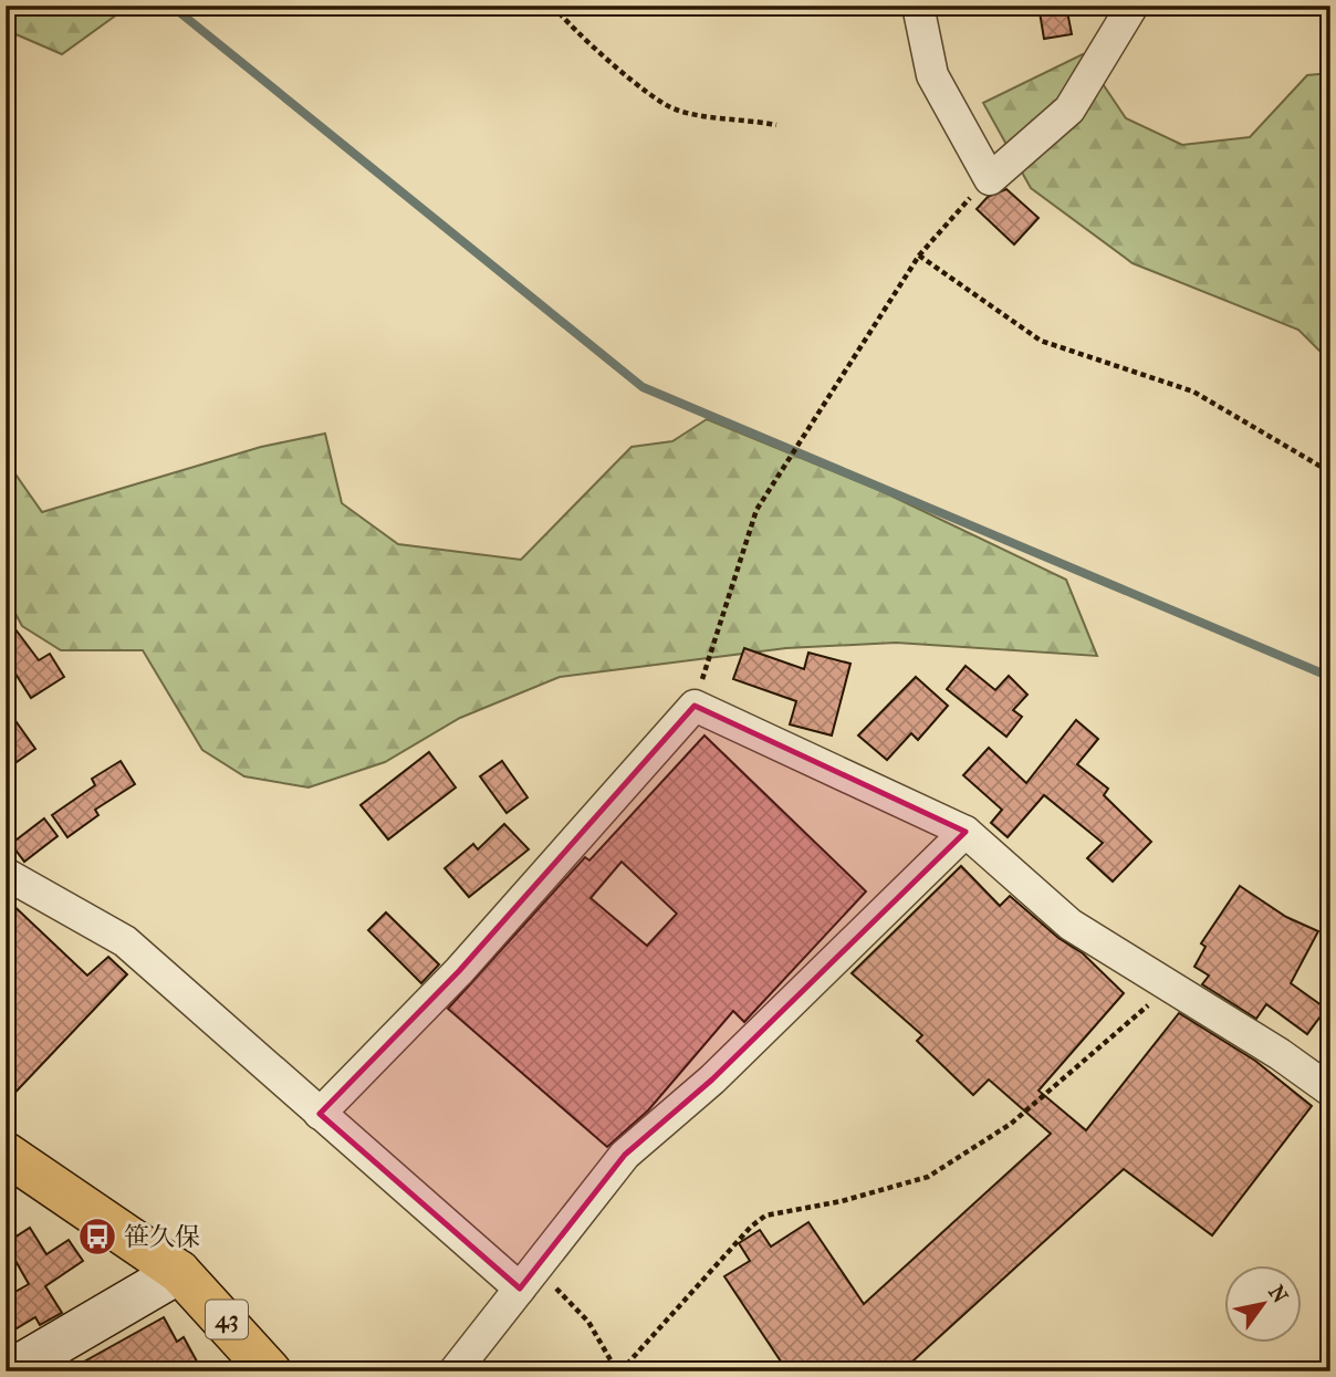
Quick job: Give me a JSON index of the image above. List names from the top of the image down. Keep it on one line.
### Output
{"streets":{"main road":["43"]},"places":{"bus stop":["笹久保"]},"north":"top right"}
